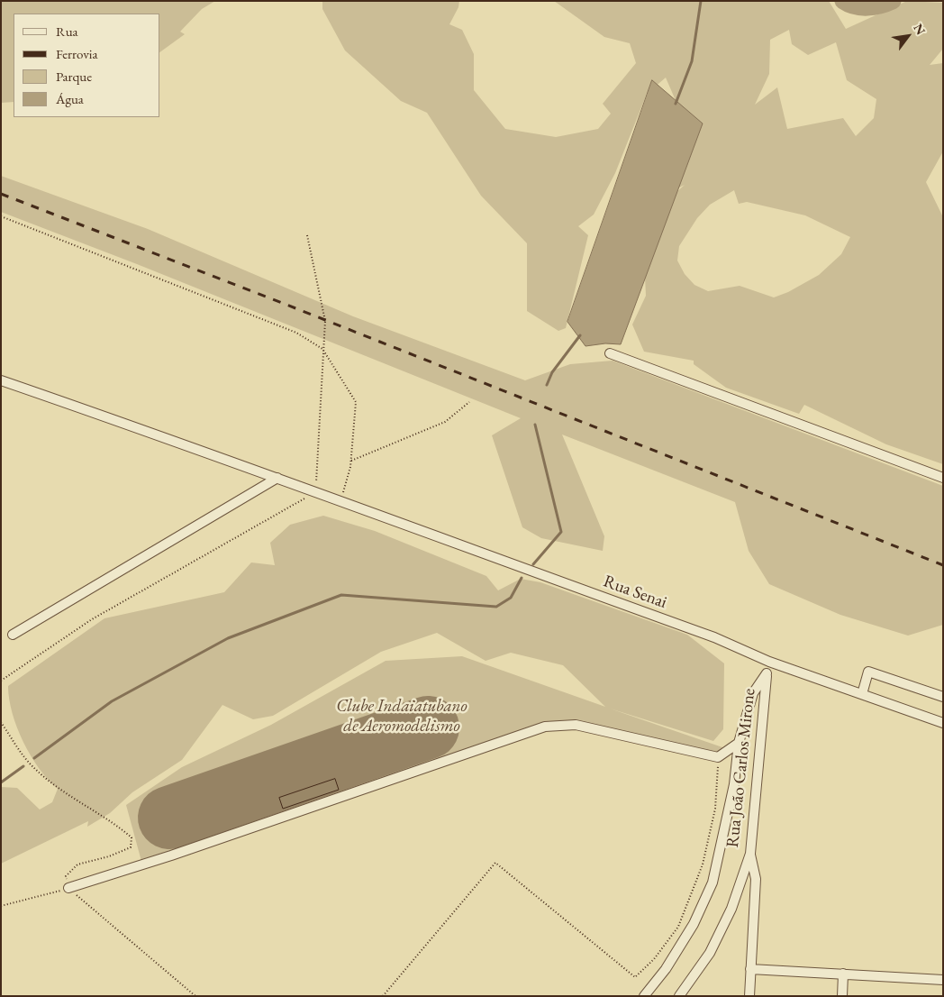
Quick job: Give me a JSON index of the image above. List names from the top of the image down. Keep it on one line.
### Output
{"streets":{"street":["Rua Senai","Rua João Carlos Mirone"]},"crossings":[["Rua Senai","Rua João Carlos Mirone"]],"parks":["Clube Indaiatubano de Aeromodelismo"],"legend":["Rua","Ferrovia","Parque","Água"],"north":"top right"}
